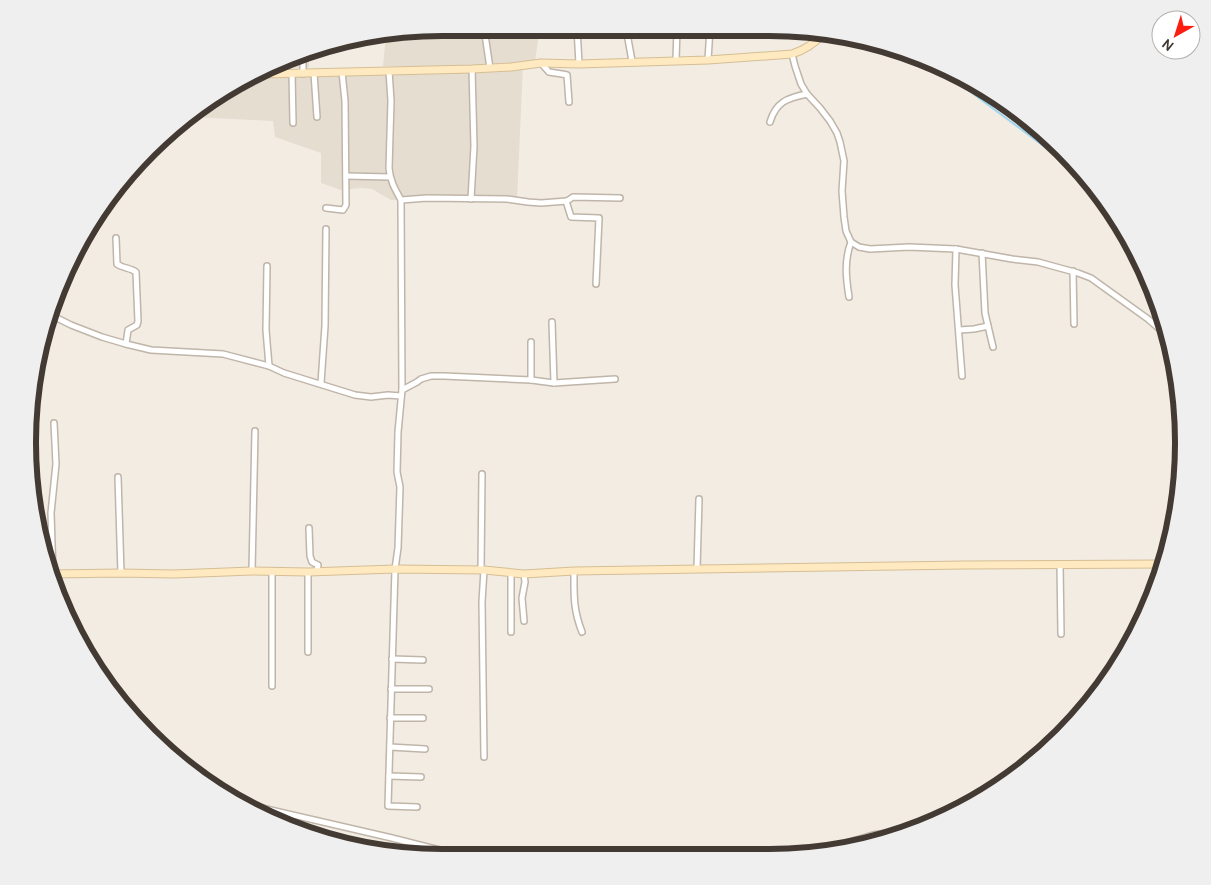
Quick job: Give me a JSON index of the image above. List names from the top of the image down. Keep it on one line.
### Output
{"north":"bottom left"}
